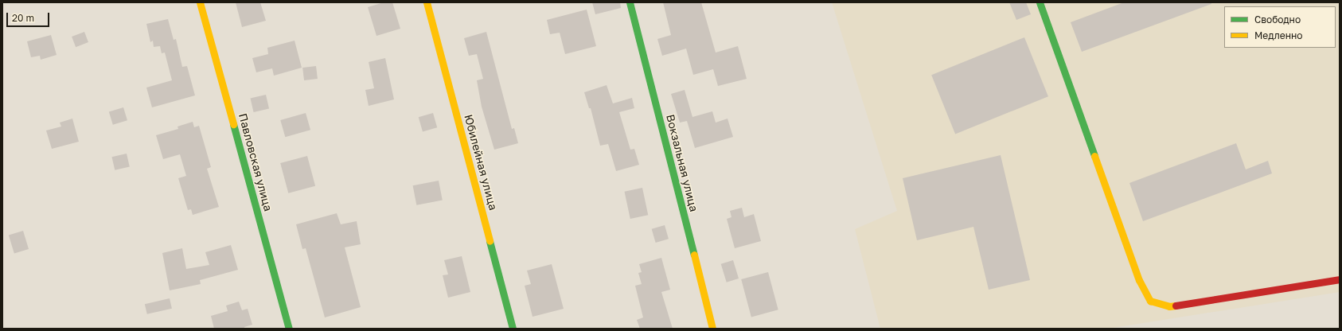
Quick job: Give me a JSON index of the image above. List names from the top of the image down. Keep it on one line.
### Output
{"streets":{"street":["Павловская улица","Юбилейная улица","Вокзальная улица"]},"legend":["Свободно","Медленно"],"scale_bar":"20 m"}
